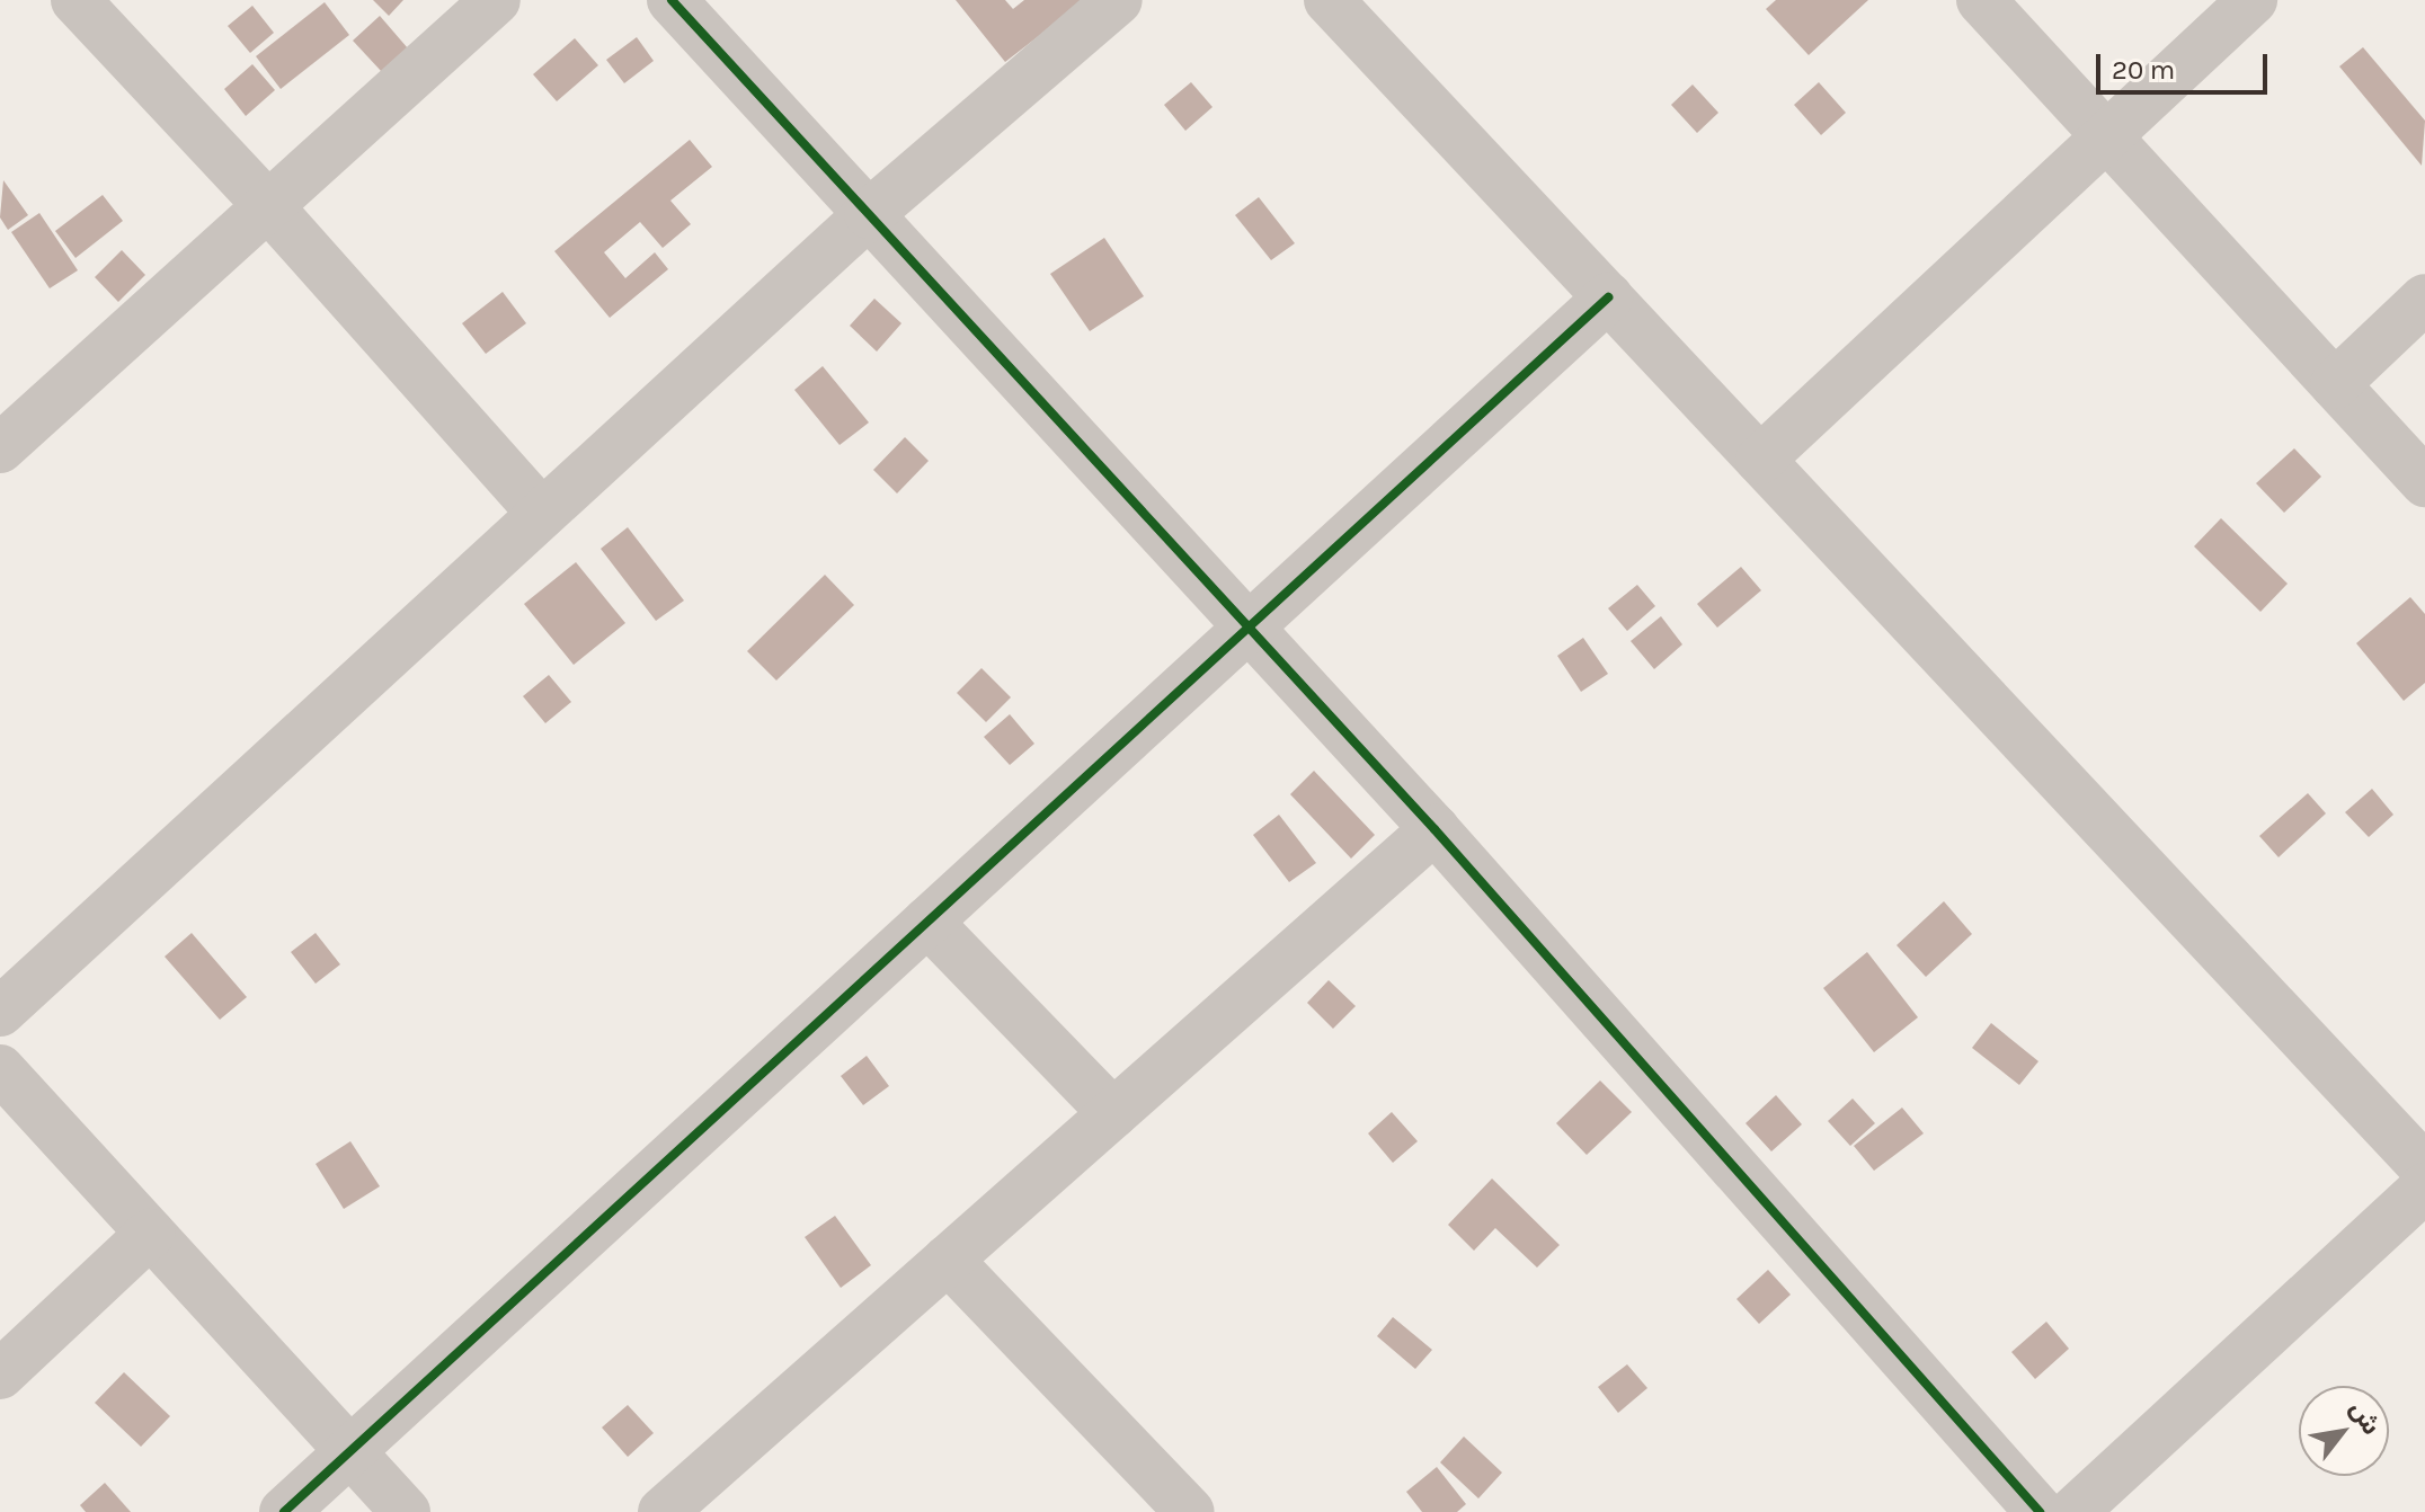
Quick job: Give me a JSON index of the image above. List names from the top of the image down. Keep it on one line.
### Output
{"scale_bar":"20 m","north":"top right"}
